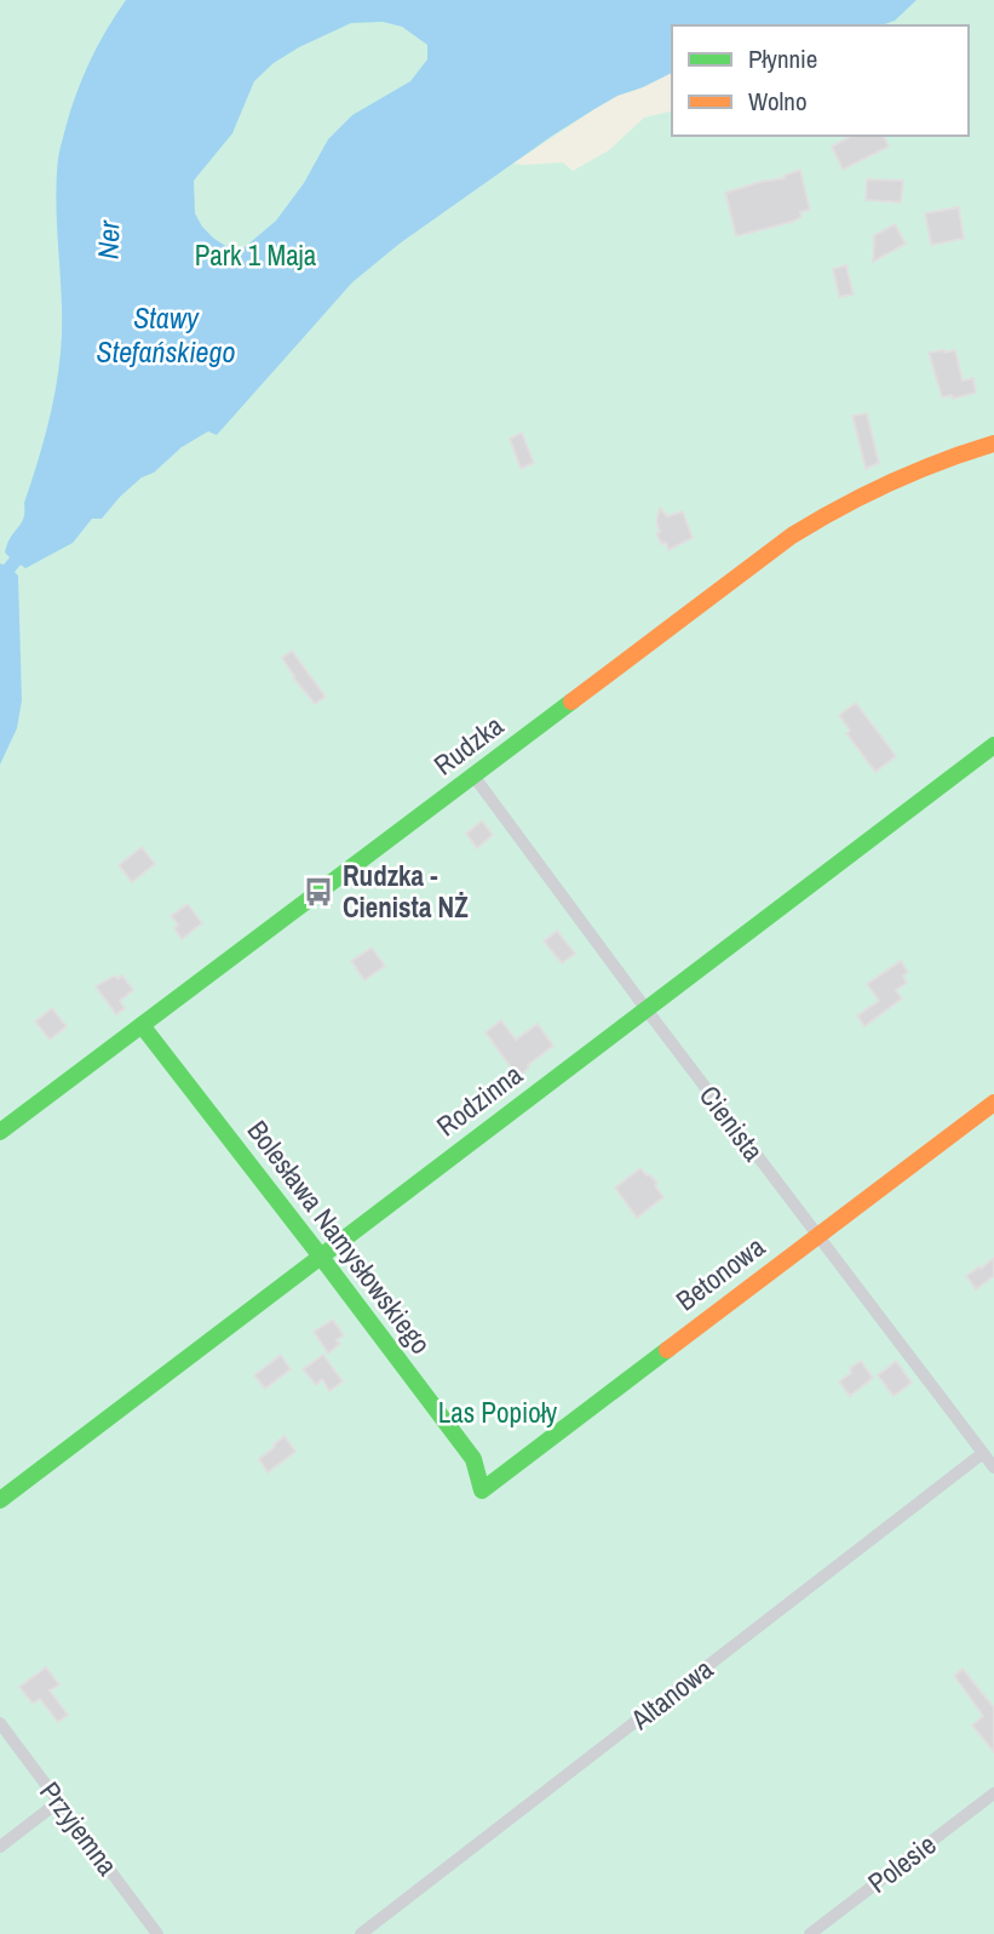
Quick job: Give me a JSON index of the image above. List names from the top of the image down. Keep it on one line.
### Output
{"streets":{"street":["Rudzka","Rodzinna","Cienista","Bolesława Namysłowskiego","Betonowa","Altanowa","Przyjemna","Polesie"]},"crossings":[["Rudzka","Cienista"],["Rudzka","Bolesława Namysłowskiego"],["Rodzinna","Cienista"],["Rodzinna","Bolesława Namysłowskiego"],["Cienista","Betonowa"],["Cienista","Altanowa"],["Bolesława Namysłowskiego","Betonowa"]],"water":["Ner","Stawy Stefańskiego"],"parks":["Park 1 Maja","Las Popioły"],"places":{"bus stop":["Rudzka - Cienista NŻ"]},"legend":["Płynnie","Wolno"]}
